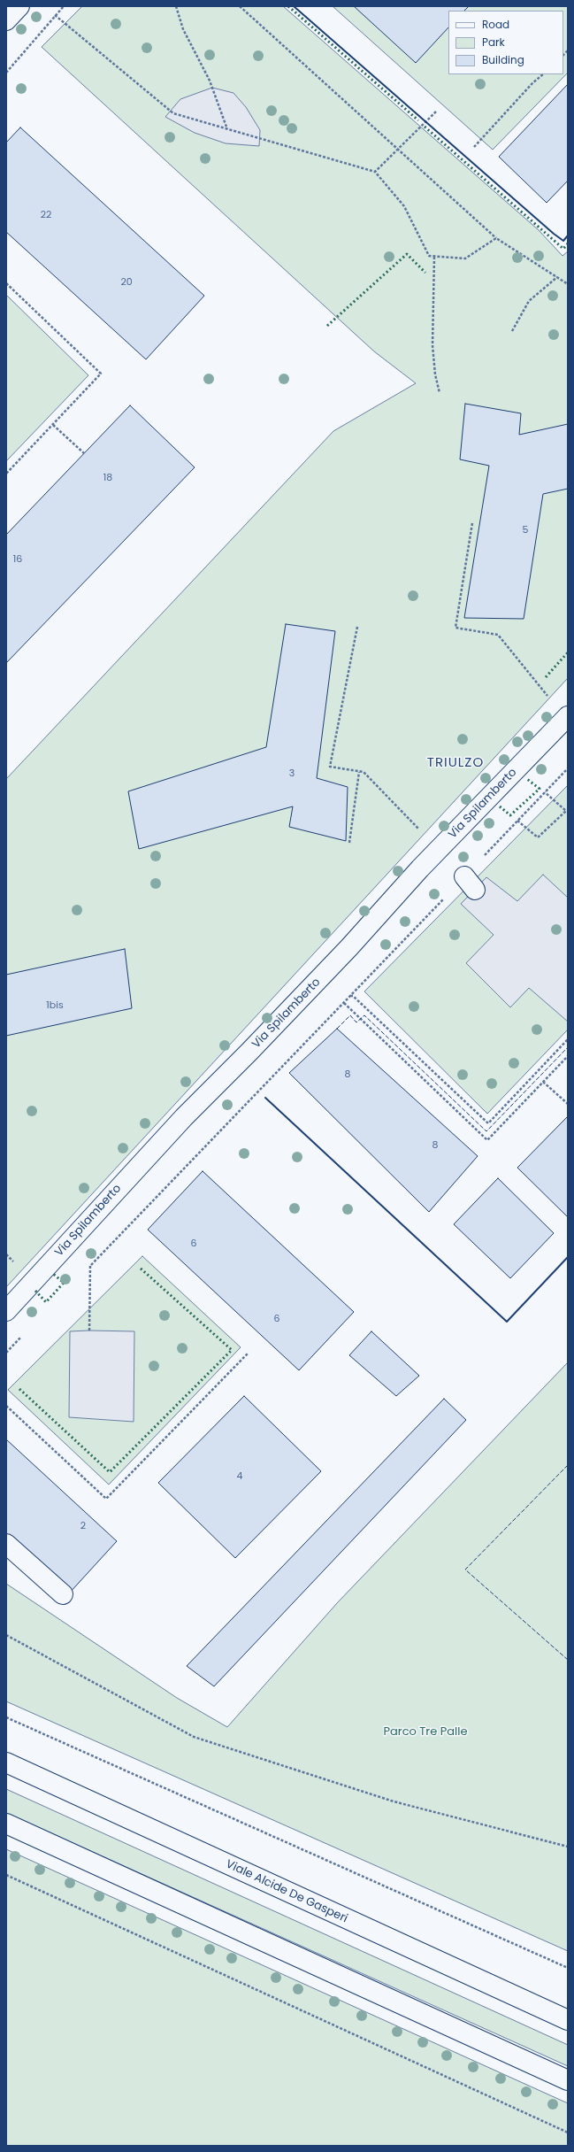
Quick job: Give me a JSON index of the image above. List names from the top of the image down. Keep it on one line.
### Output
{"streets":{"street":["Via Spilamberto","Viale Alcide De Gasperi"]},"districts":["TRIULZO"],"parks":["Parco Tre Palle"],"house_numbers":["22","20","18","5","16","3","1bis","8","8","6","6","4","2"],"legend":["Road","Park","Building"]}
